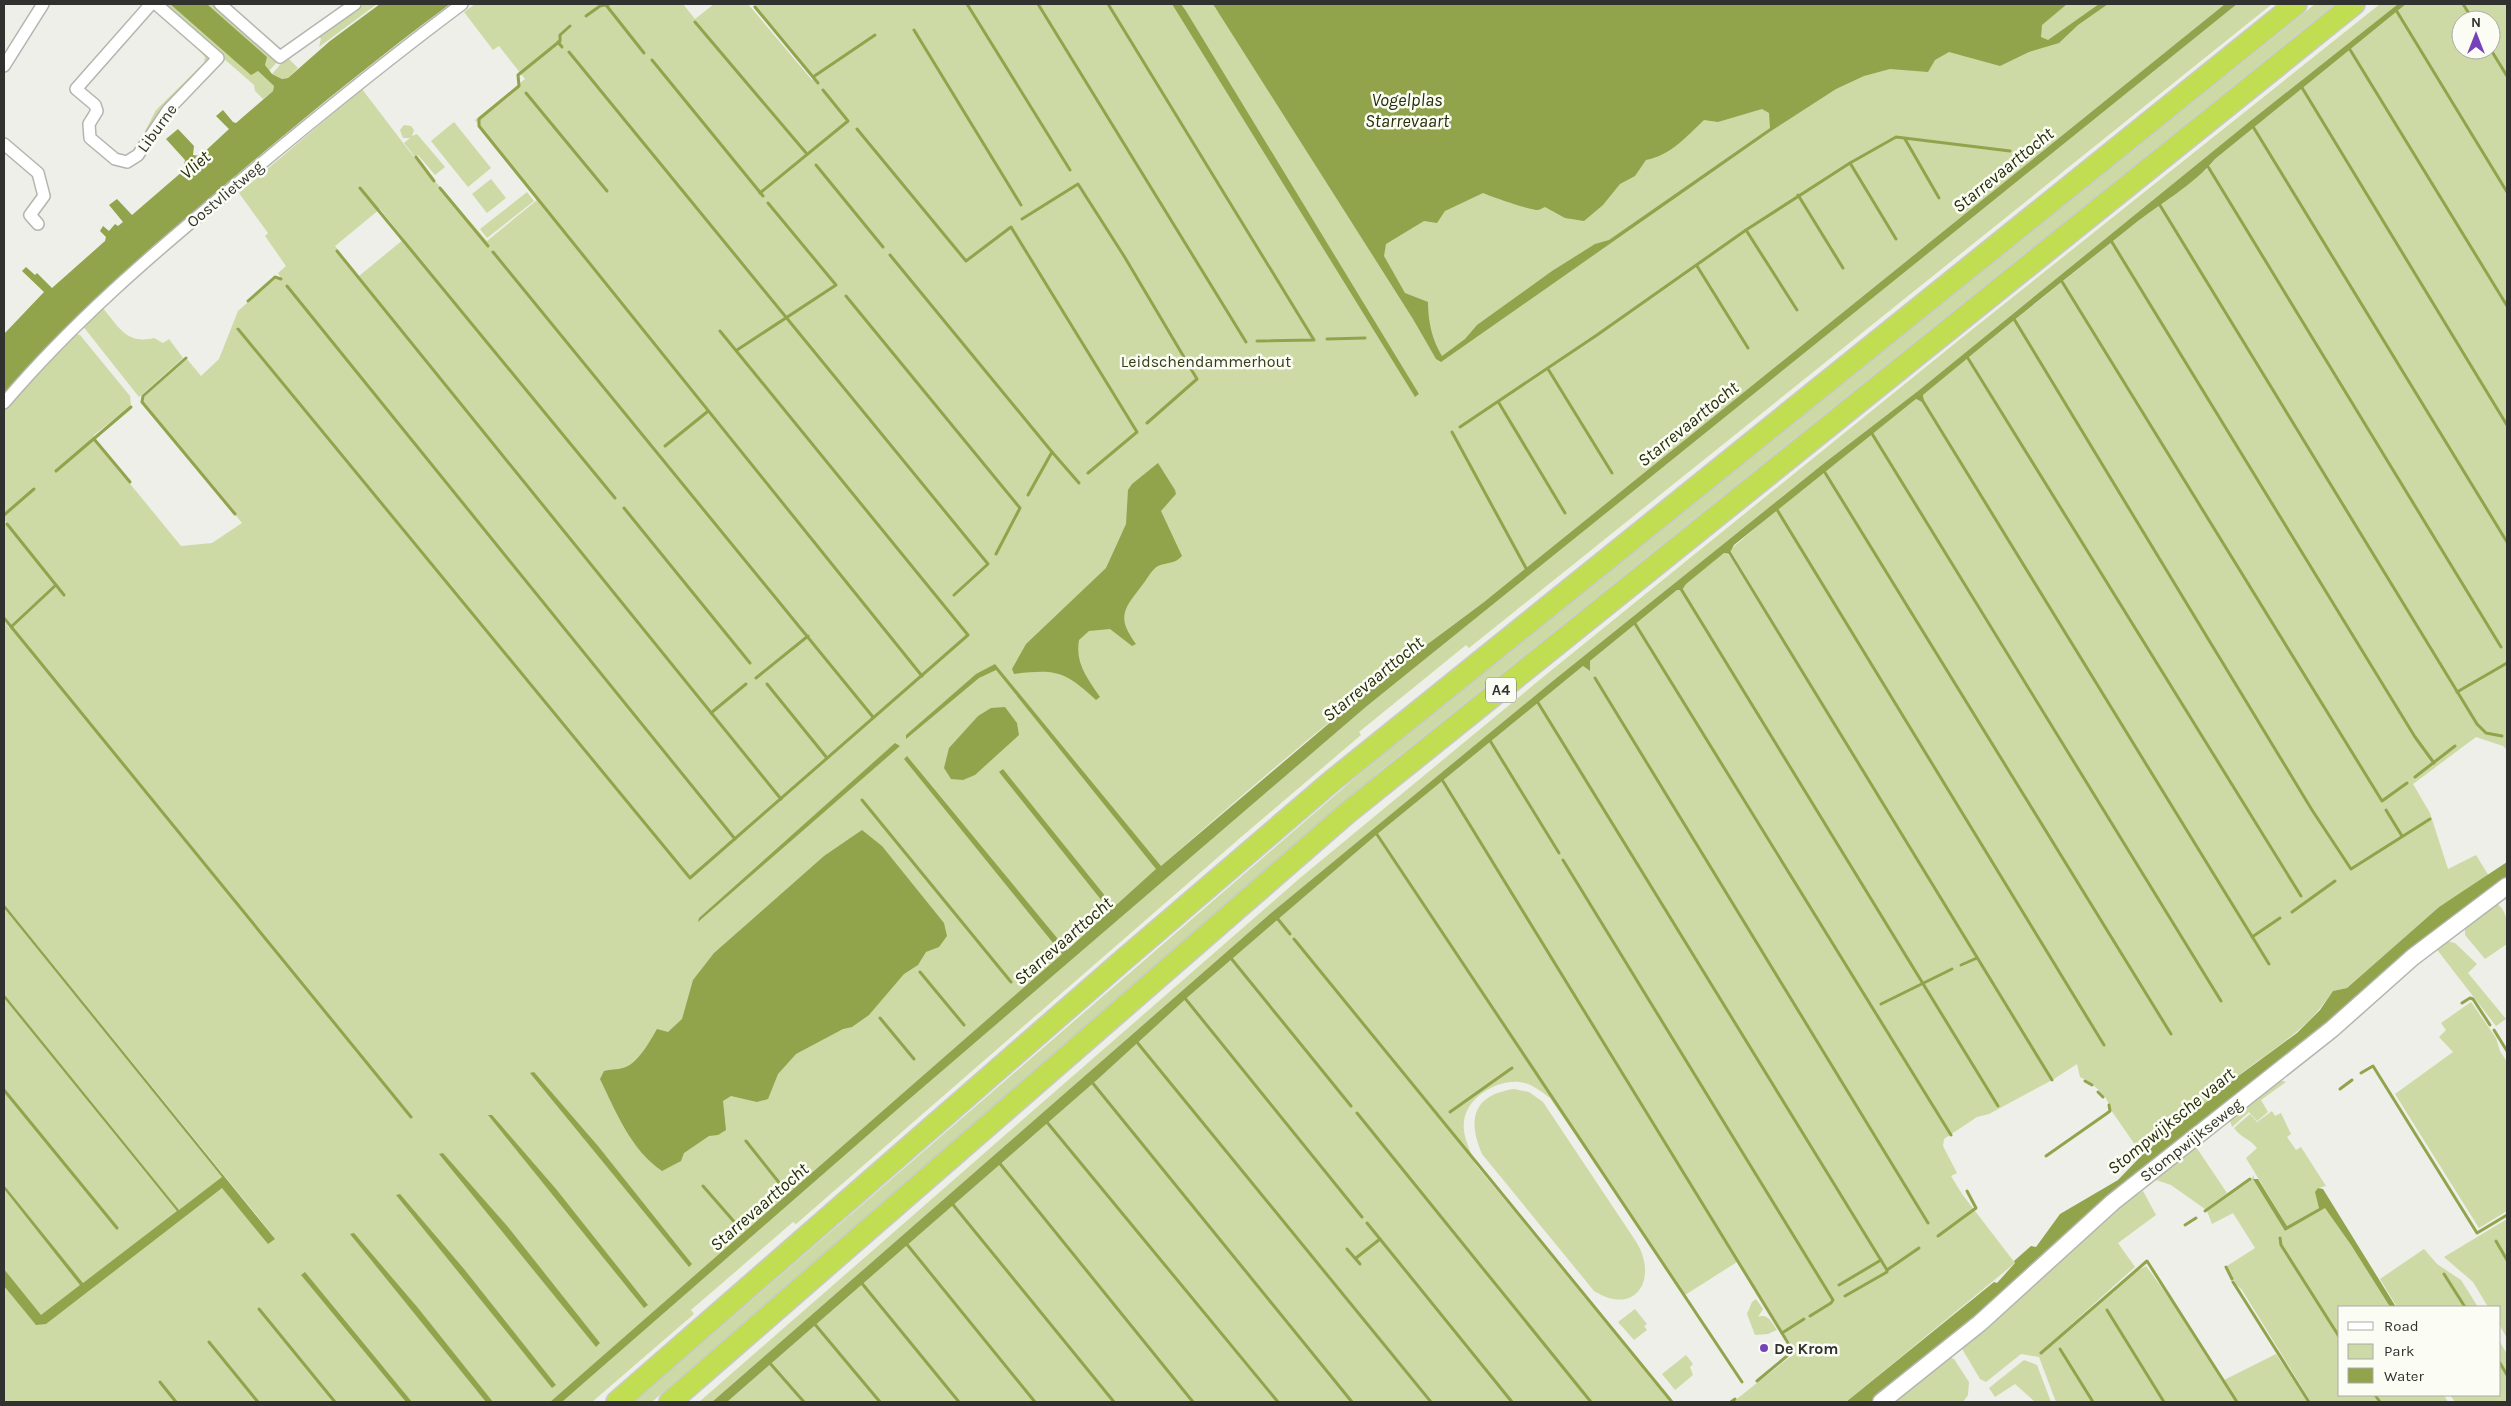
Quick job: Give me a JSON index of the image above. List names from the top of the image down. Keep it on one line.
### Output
{"streets":{"highway":["A4"],"street":["Liburne","Oostvlietweg","Stompwijkseweg"]},"water":["Vogelplas Starrevaart","Vliet","Starrevaarttocht","Stompwijksche vaart"],"parks":["Leidschendammerhout"],"places":["De Krom"],"legend":["Road","Park","Water"],"north":"top"}
